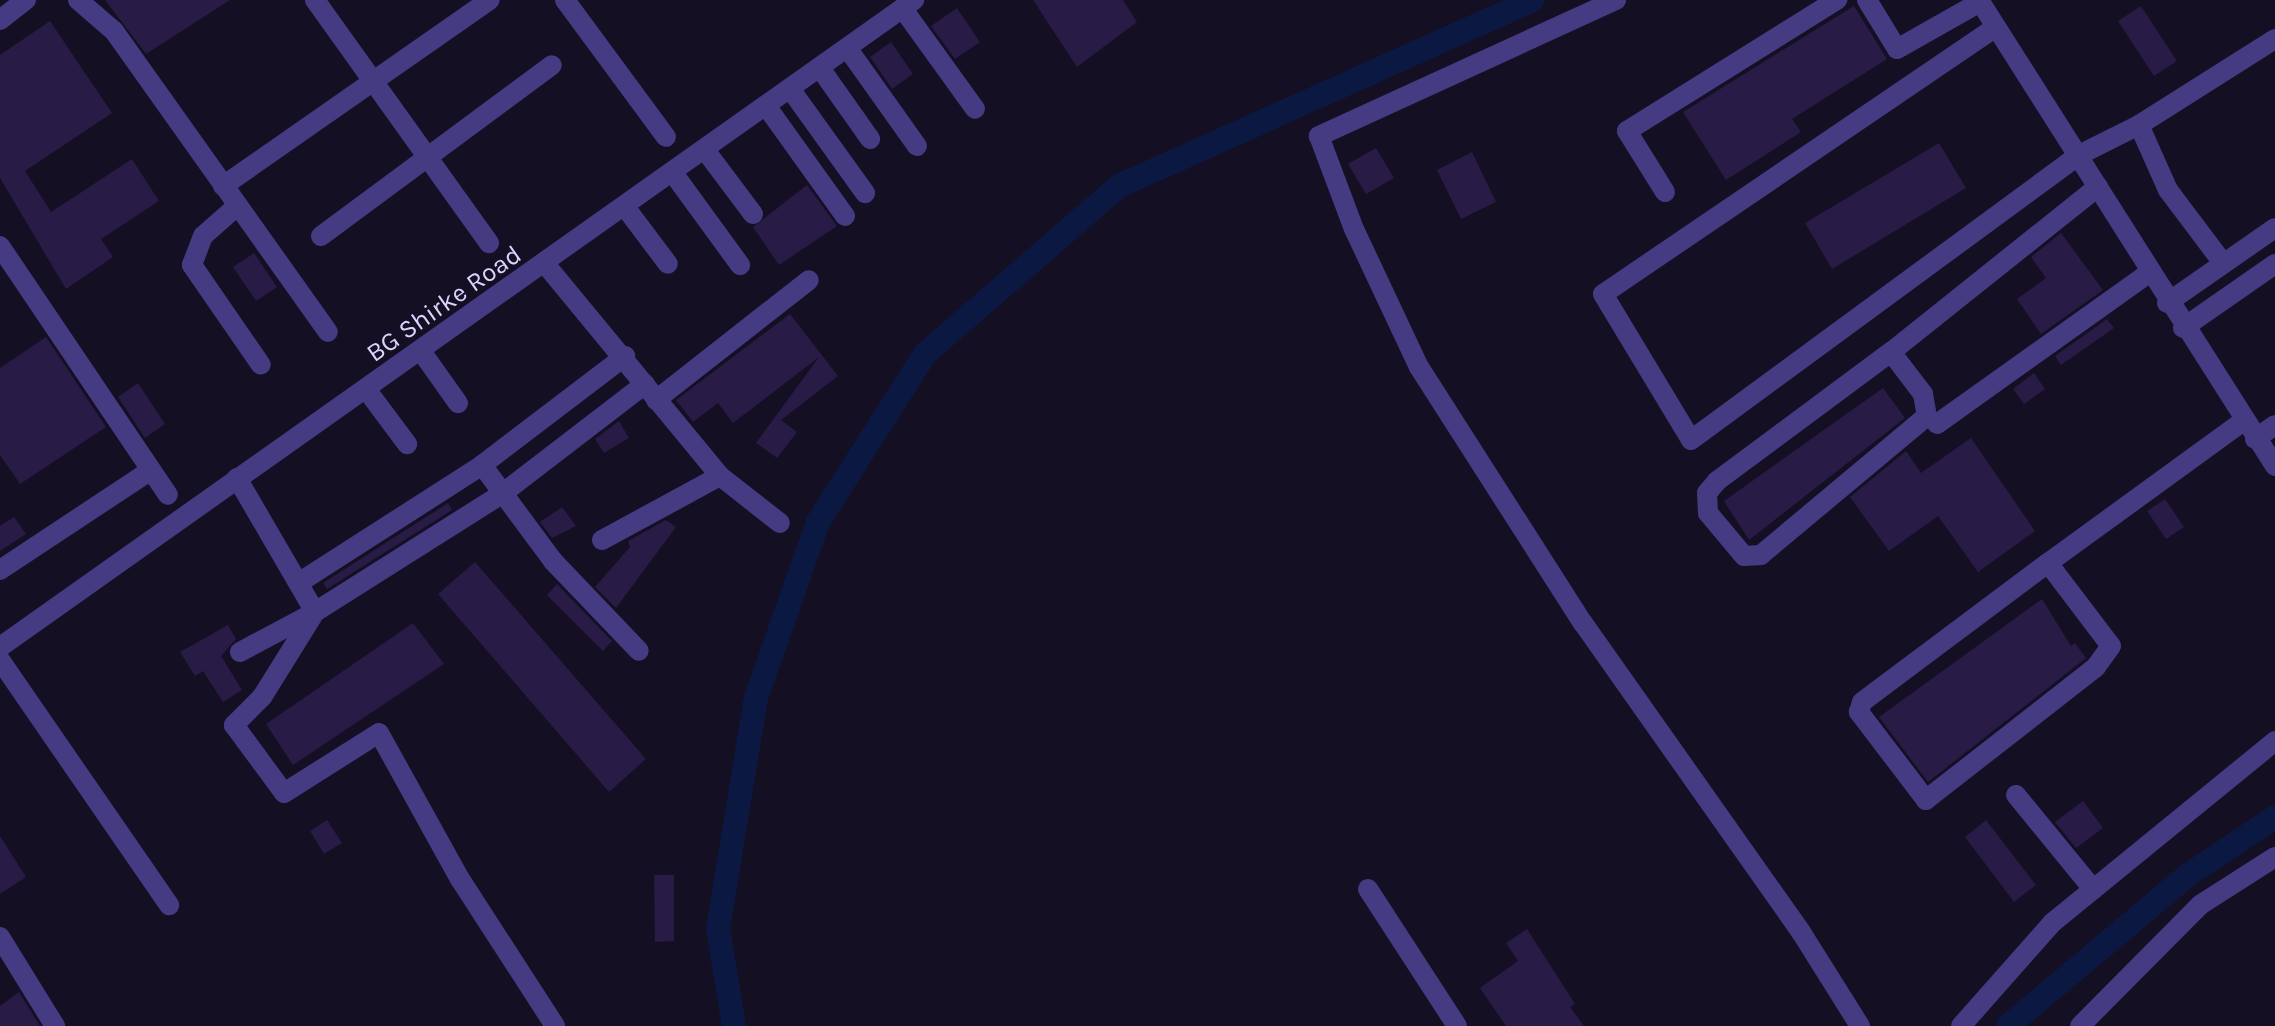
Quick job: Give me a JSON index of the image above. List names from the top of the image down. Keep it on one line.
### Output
{"streets":{"street":["BG Shirke Road"]}}
